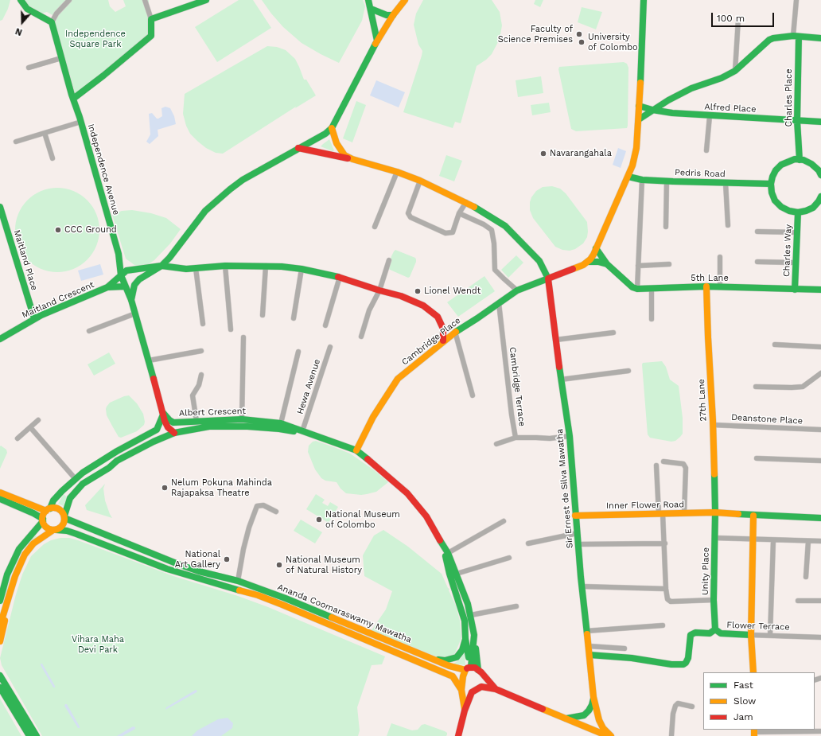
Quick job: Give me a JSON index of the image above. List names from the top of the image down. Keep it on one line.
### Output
{"streets":{"main road":["Charles Place","Alfred Place","Independence Avenue","Pedris Road","Charles Way","Maitland Place","5th Lane","Maitland Crescent","Cambridge Place","27th Lane","Albert Crescent","Sir Ernest de Silva Mawatha","Inner Flower Road","Unity Place","Ananda Coomaraswamy Mawatha","Flower Terrace"],"street":["Hewa Avenue","Cambridge Terrace","Deanstone Place"]},"crossings":[["Charles Place","Alfred Place"],["Independence Avenue","Maitland Crescent"],["Independence Avenue","Albert Crescent"],["Charles Way","5th Lane"],["Maitland Place","Maitland Crescent"],["5th Lane","27th Lane"],["Cambridge Place","Cambridge Terrace"],["Cambridge Place","Albert Crescent"],["Cambridge Place","Sir Ernest de Silva Mawatha"],["Hewa Avenue","Albert Crescent"],["Cambridge Terrace","Sir Ernest de Silva Mawatha"],["27th Lane","Deanstone Place"],["27th Lane","Inner Flower Road"],["27th Lane","Unity Place"],["Albert Crescent","Ananda Coomaraswamy Mawatha"],["Sir Ernest de Silva Mawatha","Inner Flower Road"],["Sir Ernest de Silva Mawatha","Ananda Coomaraswamy Mawatha"],["Sir Ernest de Silva Mawatha","Flower Terrace"],["Inner Flower Road","Unity Place"],["Unity Place","Flower Terrace"]],"parks":["Independence Square Park","Vihara Maha Devi Park"],"places":["Faculty of Science Premises","University of Colombo","Navarangahala","CCC Ground","Lionel Wendt","Nelum Pokuna Mahinda Rajapaksa Theatre","National Museum of Colombo","National Art Gallery","National Museum of Natural History"],"legend":["Fast","Slow","Jam"],"scale_bar":"100 m","north":"bottom"}
